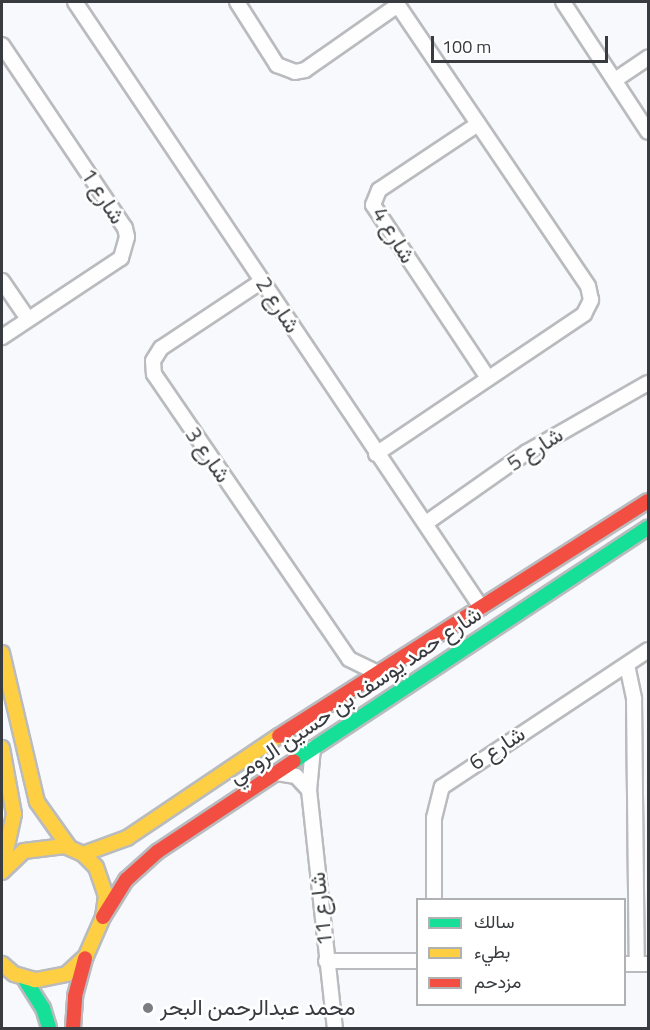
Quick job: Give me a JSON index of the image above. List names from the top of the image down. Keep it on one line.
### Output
{"streets":{"street":["شارع 1","شارع 4","شارع 2","شارع 5","شارع 3","شارع حمد يوسف بن حسين الرومي","شارع 6","شارع 11"]},"crossings":[["شارع 2","شارع 5"],["شارع 2","شارع 3"],["شارع 2","شارع حمد يوسف بن حسين الرومي"],["شارع 3","شارع حمد يوسف بن حسين الرومي"],["شارع حمد يوسف بن حسين الرومي","شارع 11"]],"places":["محمد عبدالرحمن البحر"],"legend":["سالك","بطيء","مزدحم"],"scale_bar":"100 m"}
